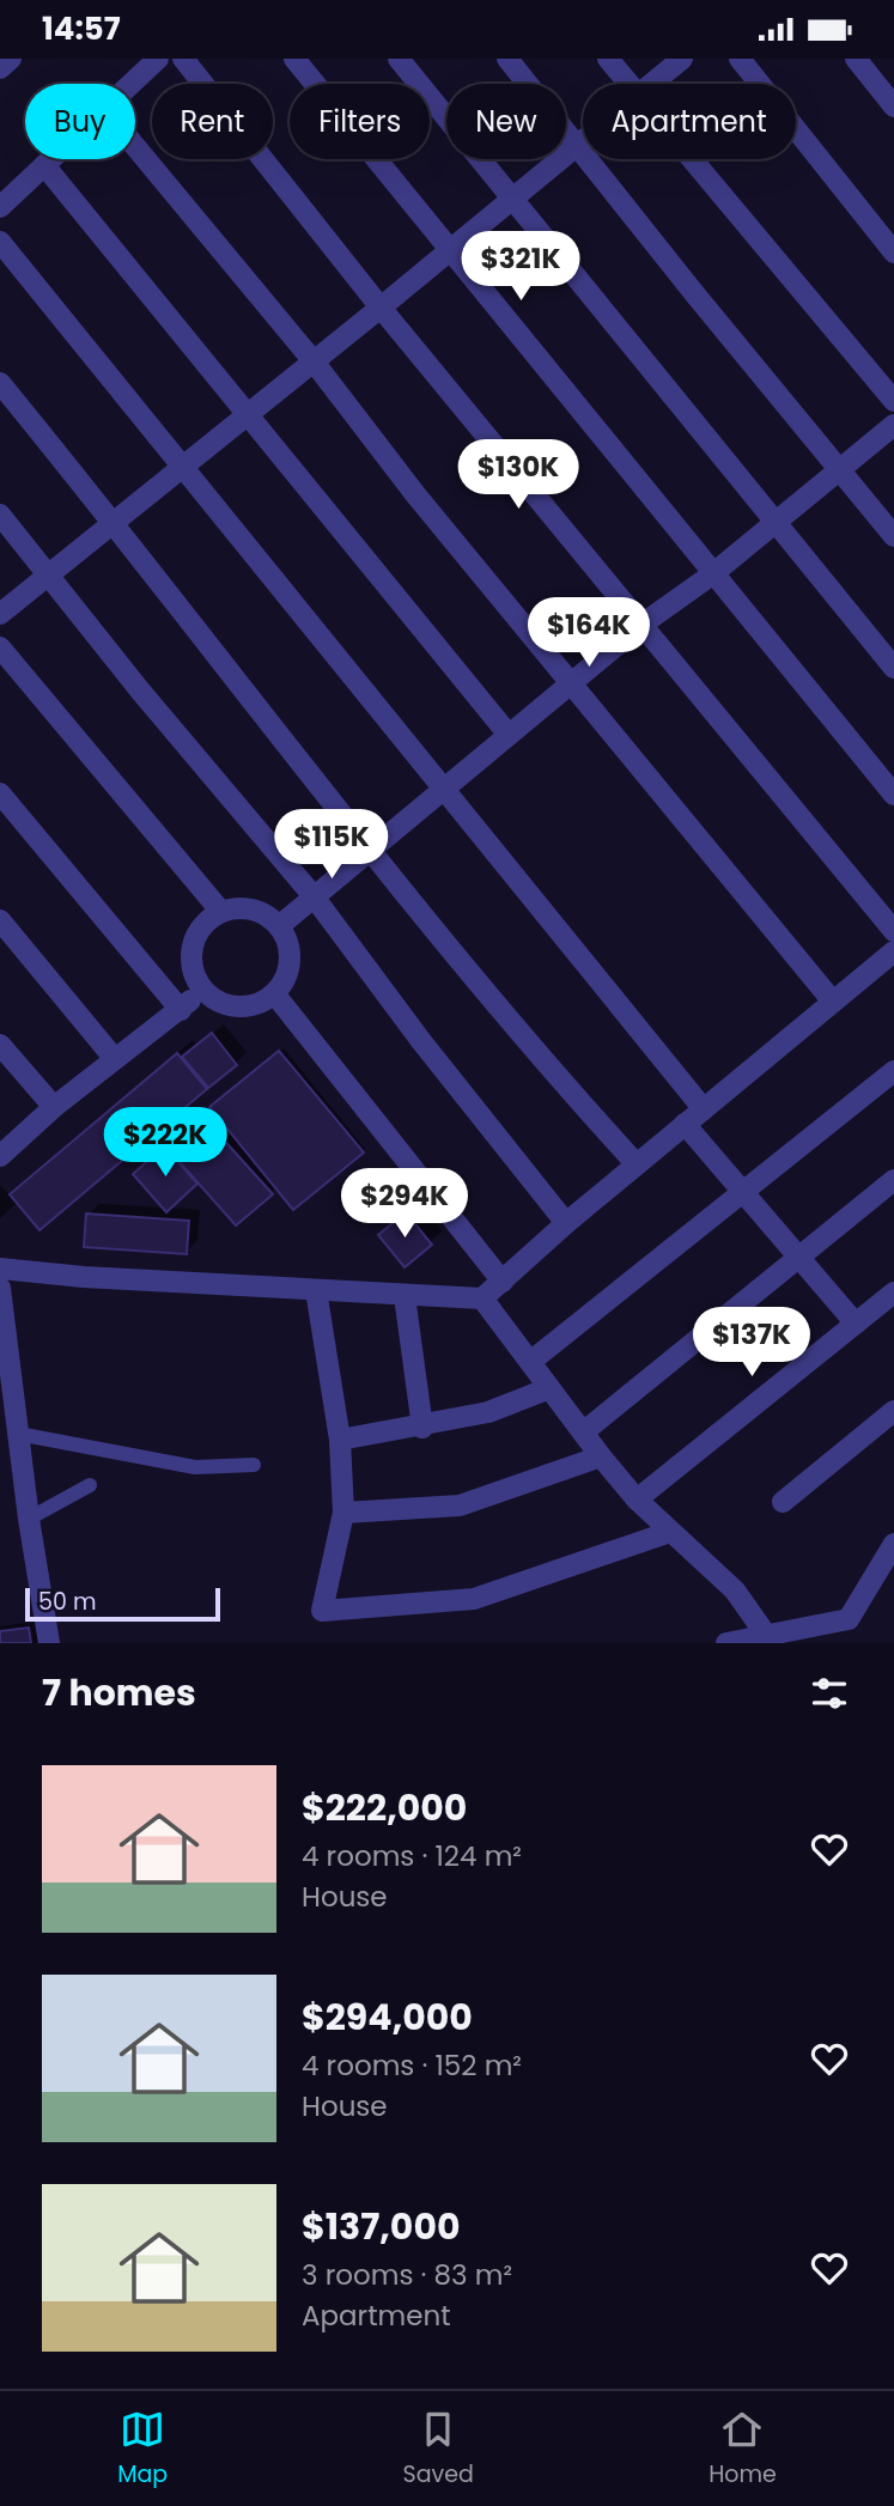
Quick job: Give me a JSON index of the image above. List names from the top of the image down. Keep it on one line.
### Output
{"scale_bar":"50 m","page":{"status":"14:57","chip":["Buy","Rent","Filters","New","Apartment"],"price":["$321K","$130K","$164K","$115K","$222K","$294K","$137K"],"scale":"50 m","heading":"7 homes","list":[{"name":"$222,000","note":"4 rooms · 124 m² · House"},{"name":"$294,000","note":"4 rooms · 152 m² · House"},{"name":"$137,000","note":"3 rooms · 83 m² · Apartment"}],"tabs":["Map","Saved","Home"]}}
